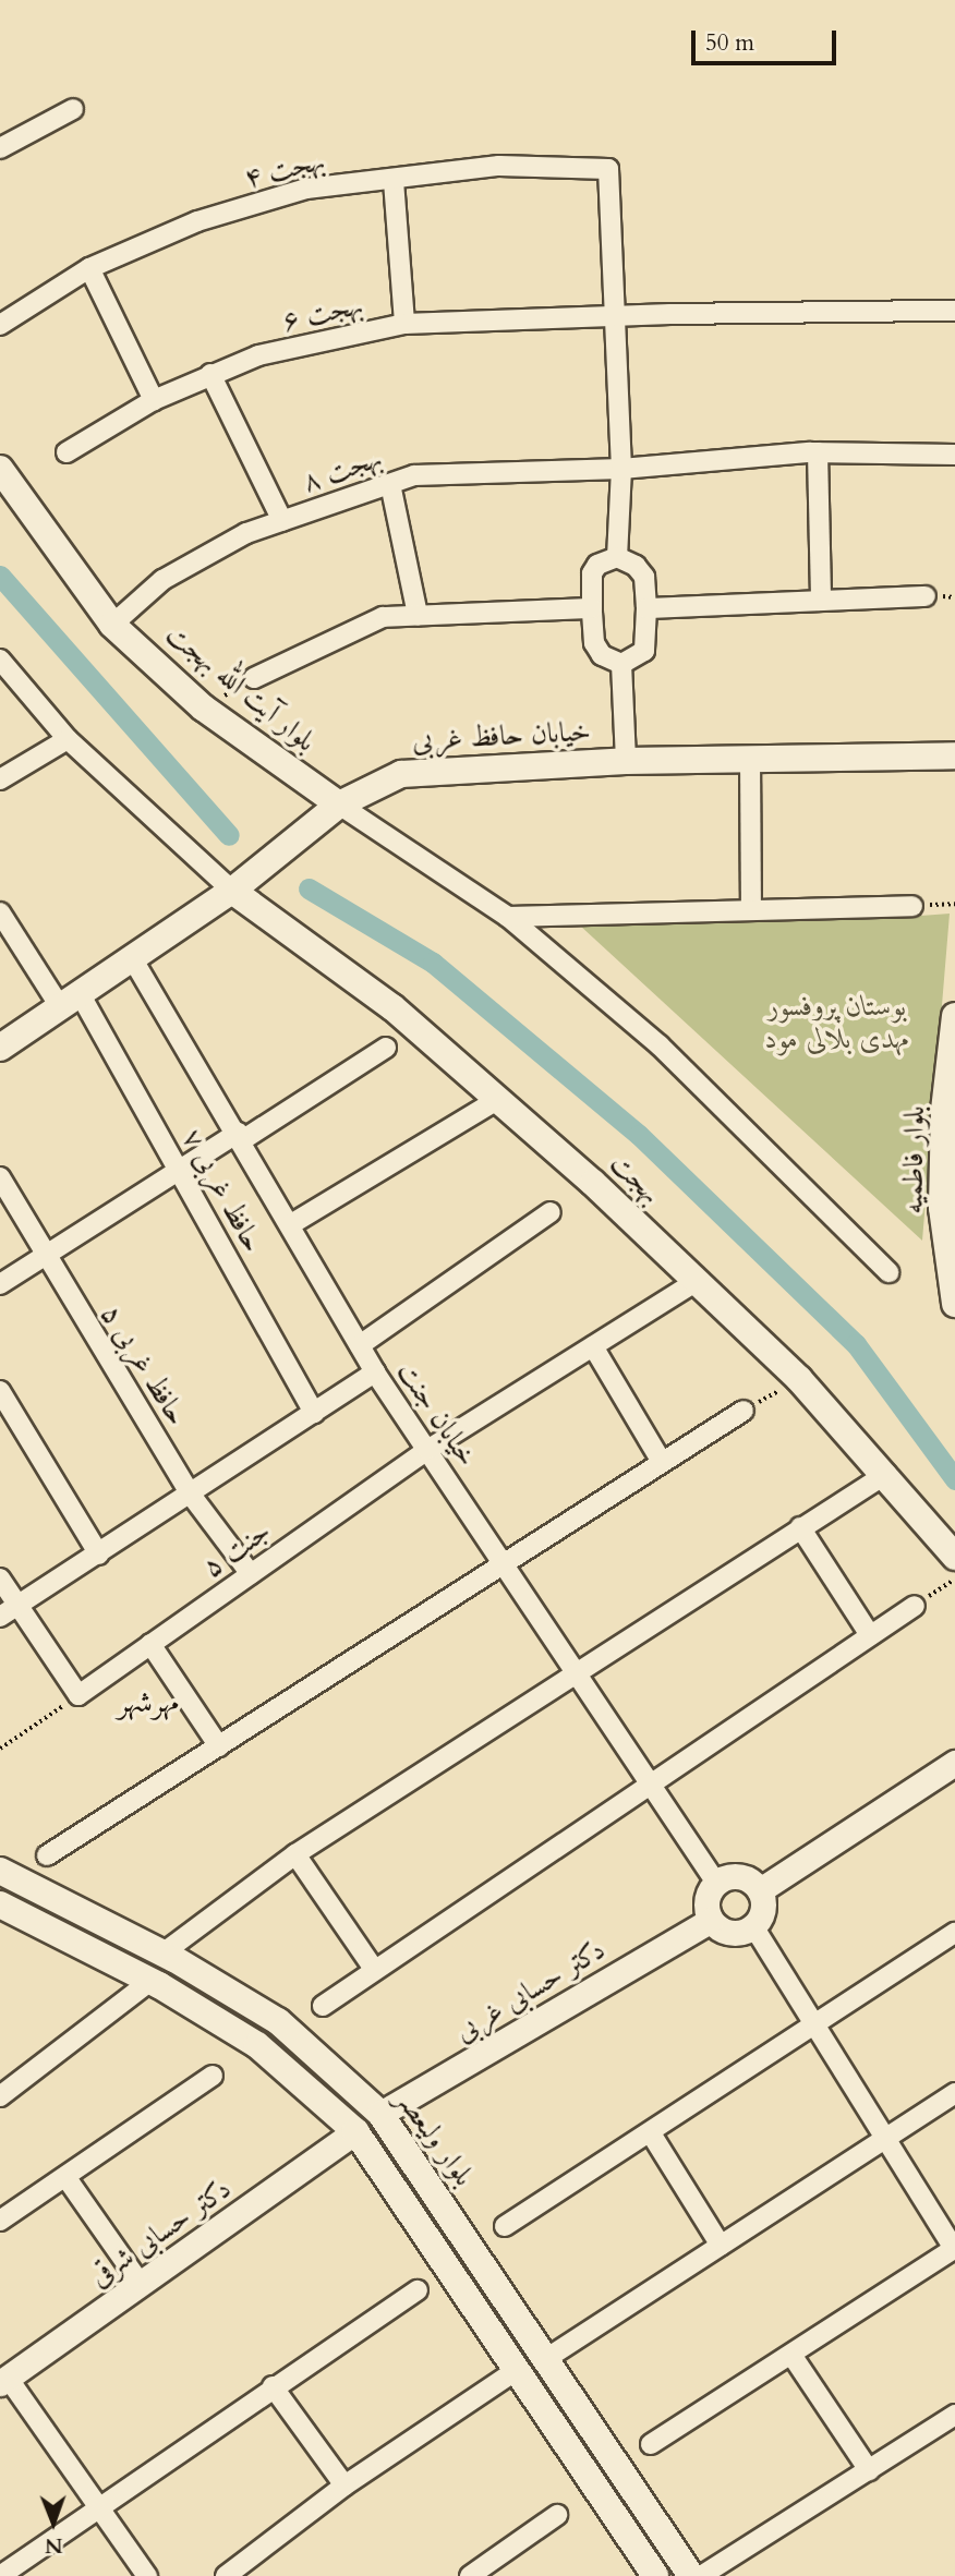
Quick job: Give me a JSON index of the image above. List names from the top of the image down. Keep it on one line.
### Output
{"streets":{"main road":["بلوار آیت الله بهجت","خیابان حافظ غربی","بلوار فاطمیه","بهجت","بلوار ولیعصر"],"street":["بهجت ۴","بهجت ۶","بهجت ۸","حافظ غربی ۷","حافظ غربی ۵","خیابان جنت","جنت ۵","دکتر حسابی غربی","دکتر حسابی شرقی"]},"crossings":[["بهجت ۴","بهجت ۶"],["بهجت ۸","بلوار آیت الله بهجت"],["بلوار آیت الله بهجت","خیابان حافظ غربی"],["خیابان حافظ غربی","بهجت"],["خیابان حافظ غربی","حافظ غربی ۷"],["خیابان حافظ غربی","خیابان جنت"],["بهجت","جنت ۵"],["حافظ غربی ۵","جنت ۵"],["خیابان جنت","جنت ۵"],["خیابان جنت","دکتر حسابی غربی"],["دکتر حسابی غربی","بلوار ولیعصر"]],"districts":["مهرشهر"],"parks":["بوستان پروفسور مهدی بلالی مود"],"scale_bar":"50 m","north":"bottom"}
